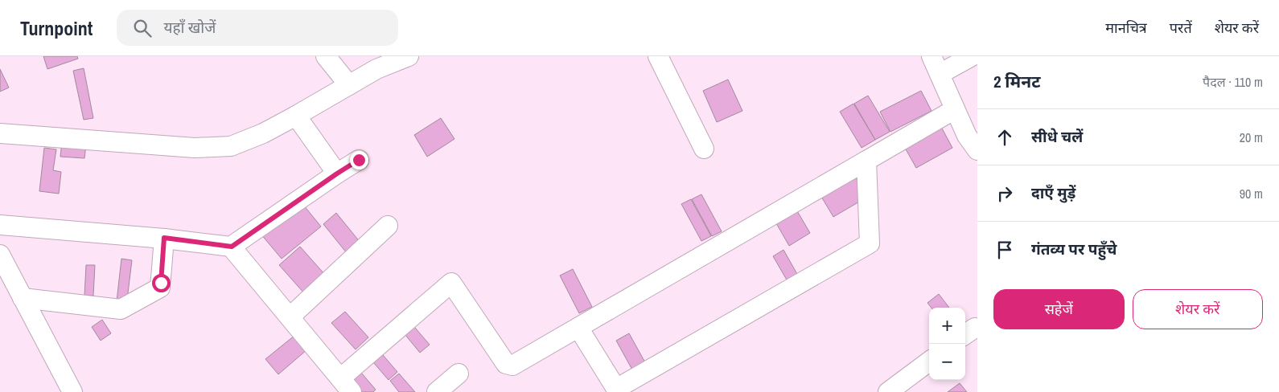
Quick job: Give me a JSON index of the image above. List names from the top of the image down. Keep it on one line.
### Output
{"page":{"header":"Turnpoint","search":"यहाँ खोजें","nav":["मानचित्र","परतें","शेयर करें"],"heading":["2 मिनट","पैदल · 110 m"],"list":[["सीधे चलें","20 m"],["दाएँ मुड़ें","90 m"],"गंतव्य पर पहुँचे"],"buttons":["सहेजें","शेयर करें"],"map_buttons":["+","−"]}}
